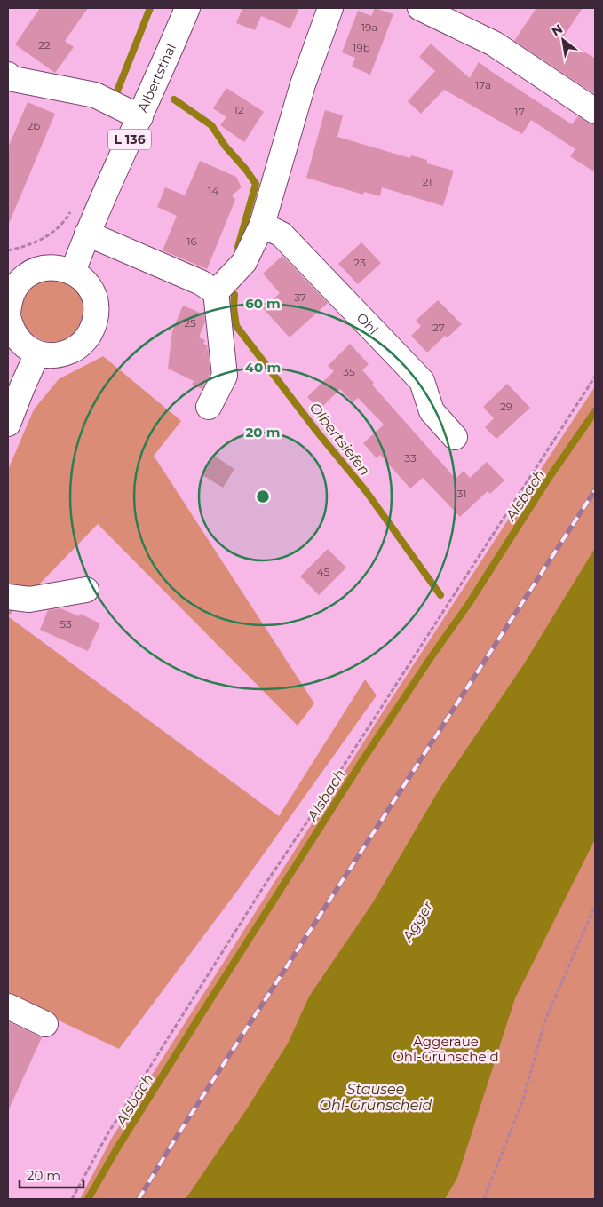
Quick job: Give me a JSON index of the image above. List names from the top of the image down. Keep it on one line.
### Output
{"streets":{"street":["Albertsthal","L 136","Ohl"]},"water":["Olbertsiefen","Alsbach","Agger","Stausee Ohl-Grünscheid"],"parks":["Aggeraue Ohl-Grünscheid"],"house_numbers":["19a","22","19b","17a","12","17","2b","21","14","16","23","37","25","27","35","29","33","31","45","53"],"scale_bar":"20 m","north":"top left","rings":["60 m","40 m","20 m"]}
